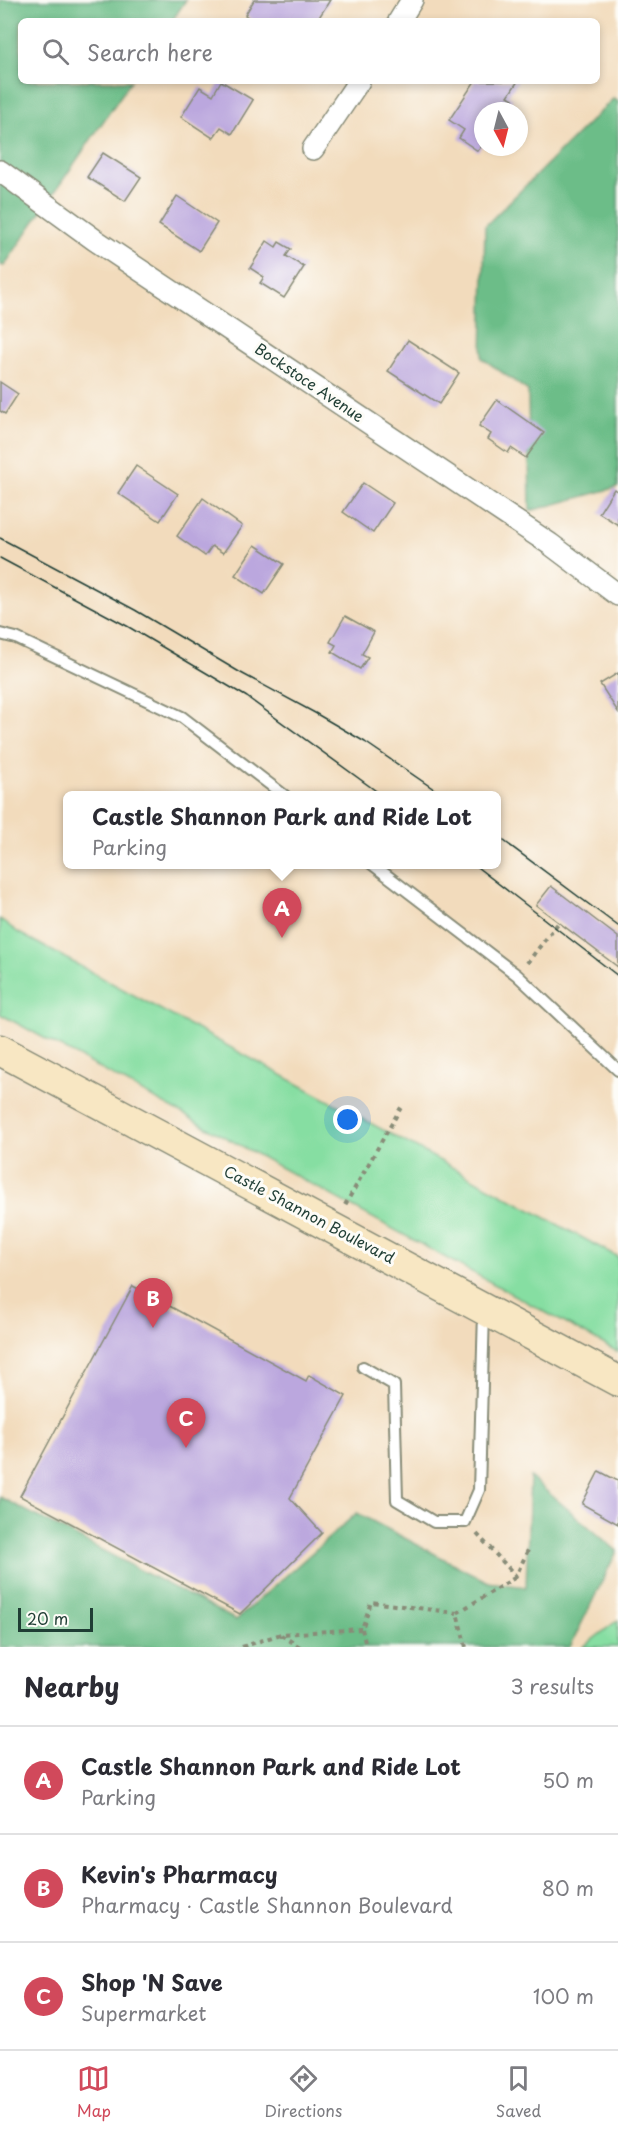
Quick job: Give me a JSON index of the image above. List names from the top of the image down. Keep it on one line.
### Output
{"streets":{"street":["Bockstoce Avenue","Castle Shannon Boulevard"]},"scale_bar":"20 m","north":"bottom","page":{"search":"Search here","popup":["Castle Shannon Park and Ride Lot","Parking"],"pins":["A","B","C"],"scale":"20 m","heading":["Nearby","3 results"],"list":[{"mark":"A","name":"Castle Shannon Park and Ride Lot","note":"Parking","value":"50 m"},{"mark":"B","name":"Kevin's Pharmacy","note":"Pharmacy · Castle Shannon Boulevard","value":"80 m"},{"mark":"C","name":"Shop 'N Save","note":"Supermarket","value":"100 m"}],"nav":["Map","Directions","Saved"]}}
